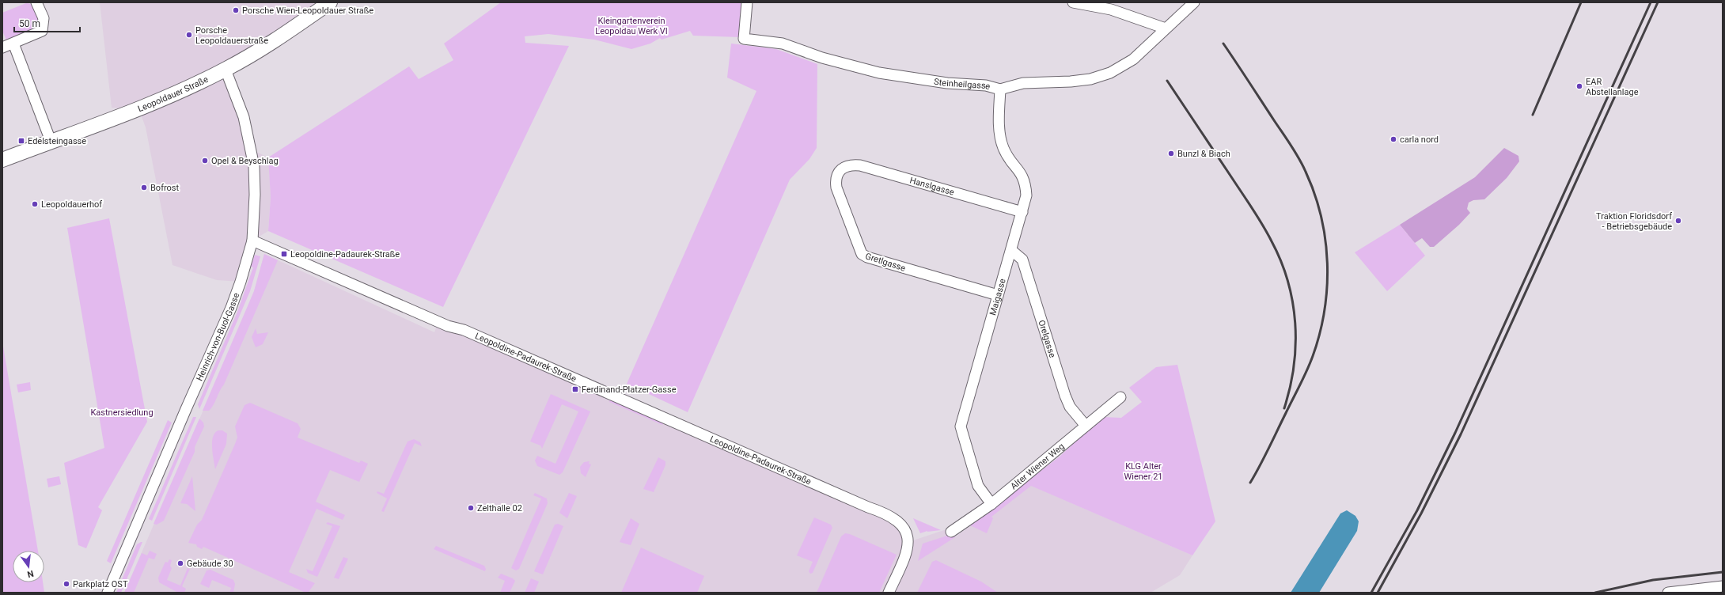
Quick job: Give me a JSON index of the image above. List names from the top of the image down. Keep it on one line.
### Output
{"streets":{"main road":["Leopoldauer Straße"],"street":["Steinheilgasse","Hanslgasse","Gretlgasse","Maigasse","Heinrich-von-Buol-Gasse","Orelgasse","Leopoldine-Padaurek-Straße","Alter Wiener Weg"]},"crossings":[["Steinheilgasse","Maigasse"],["Leopoldauer Straße","Heinrich-von-Buol-Gasse"],["Hanslgasse","Gretlgasse"],["Hanslgasse","Maigasse"],["Gretlgasse","Maigasse"],["Maigasse","Orelgasse"],["Maigasse","Alter Wiener Weg"],["Heinrich-von-Buol-Gasse","Leopoldine-Padaurek-Straße"],["Orelgasse","Alter Wiener Weg"]],"parks":["Kleingartenverein Leopoldau Werk VI","Kastnersiedlung","KLG Alter Wiener 21"],"places":{"other":["Porsche Wien-Leopoldauer Straße","Porsche Leopoldauerstraße","EAR Abstellanlage","carla nord","Bunzl & Biach","Opel & Beyschlag","Bofrost","Leopoldauerhof","Traktion Floridsdorf - Betriebsgebäude","Zelthalle 02","Gebäude 30","Parkplatz OST"],"transit":["Edelsteingasse","Leopoldine-Padaurek-Straße","Ferdinand-Platzer-Gasse"]},"scale_bar":"50 m","north":"bottom"}
